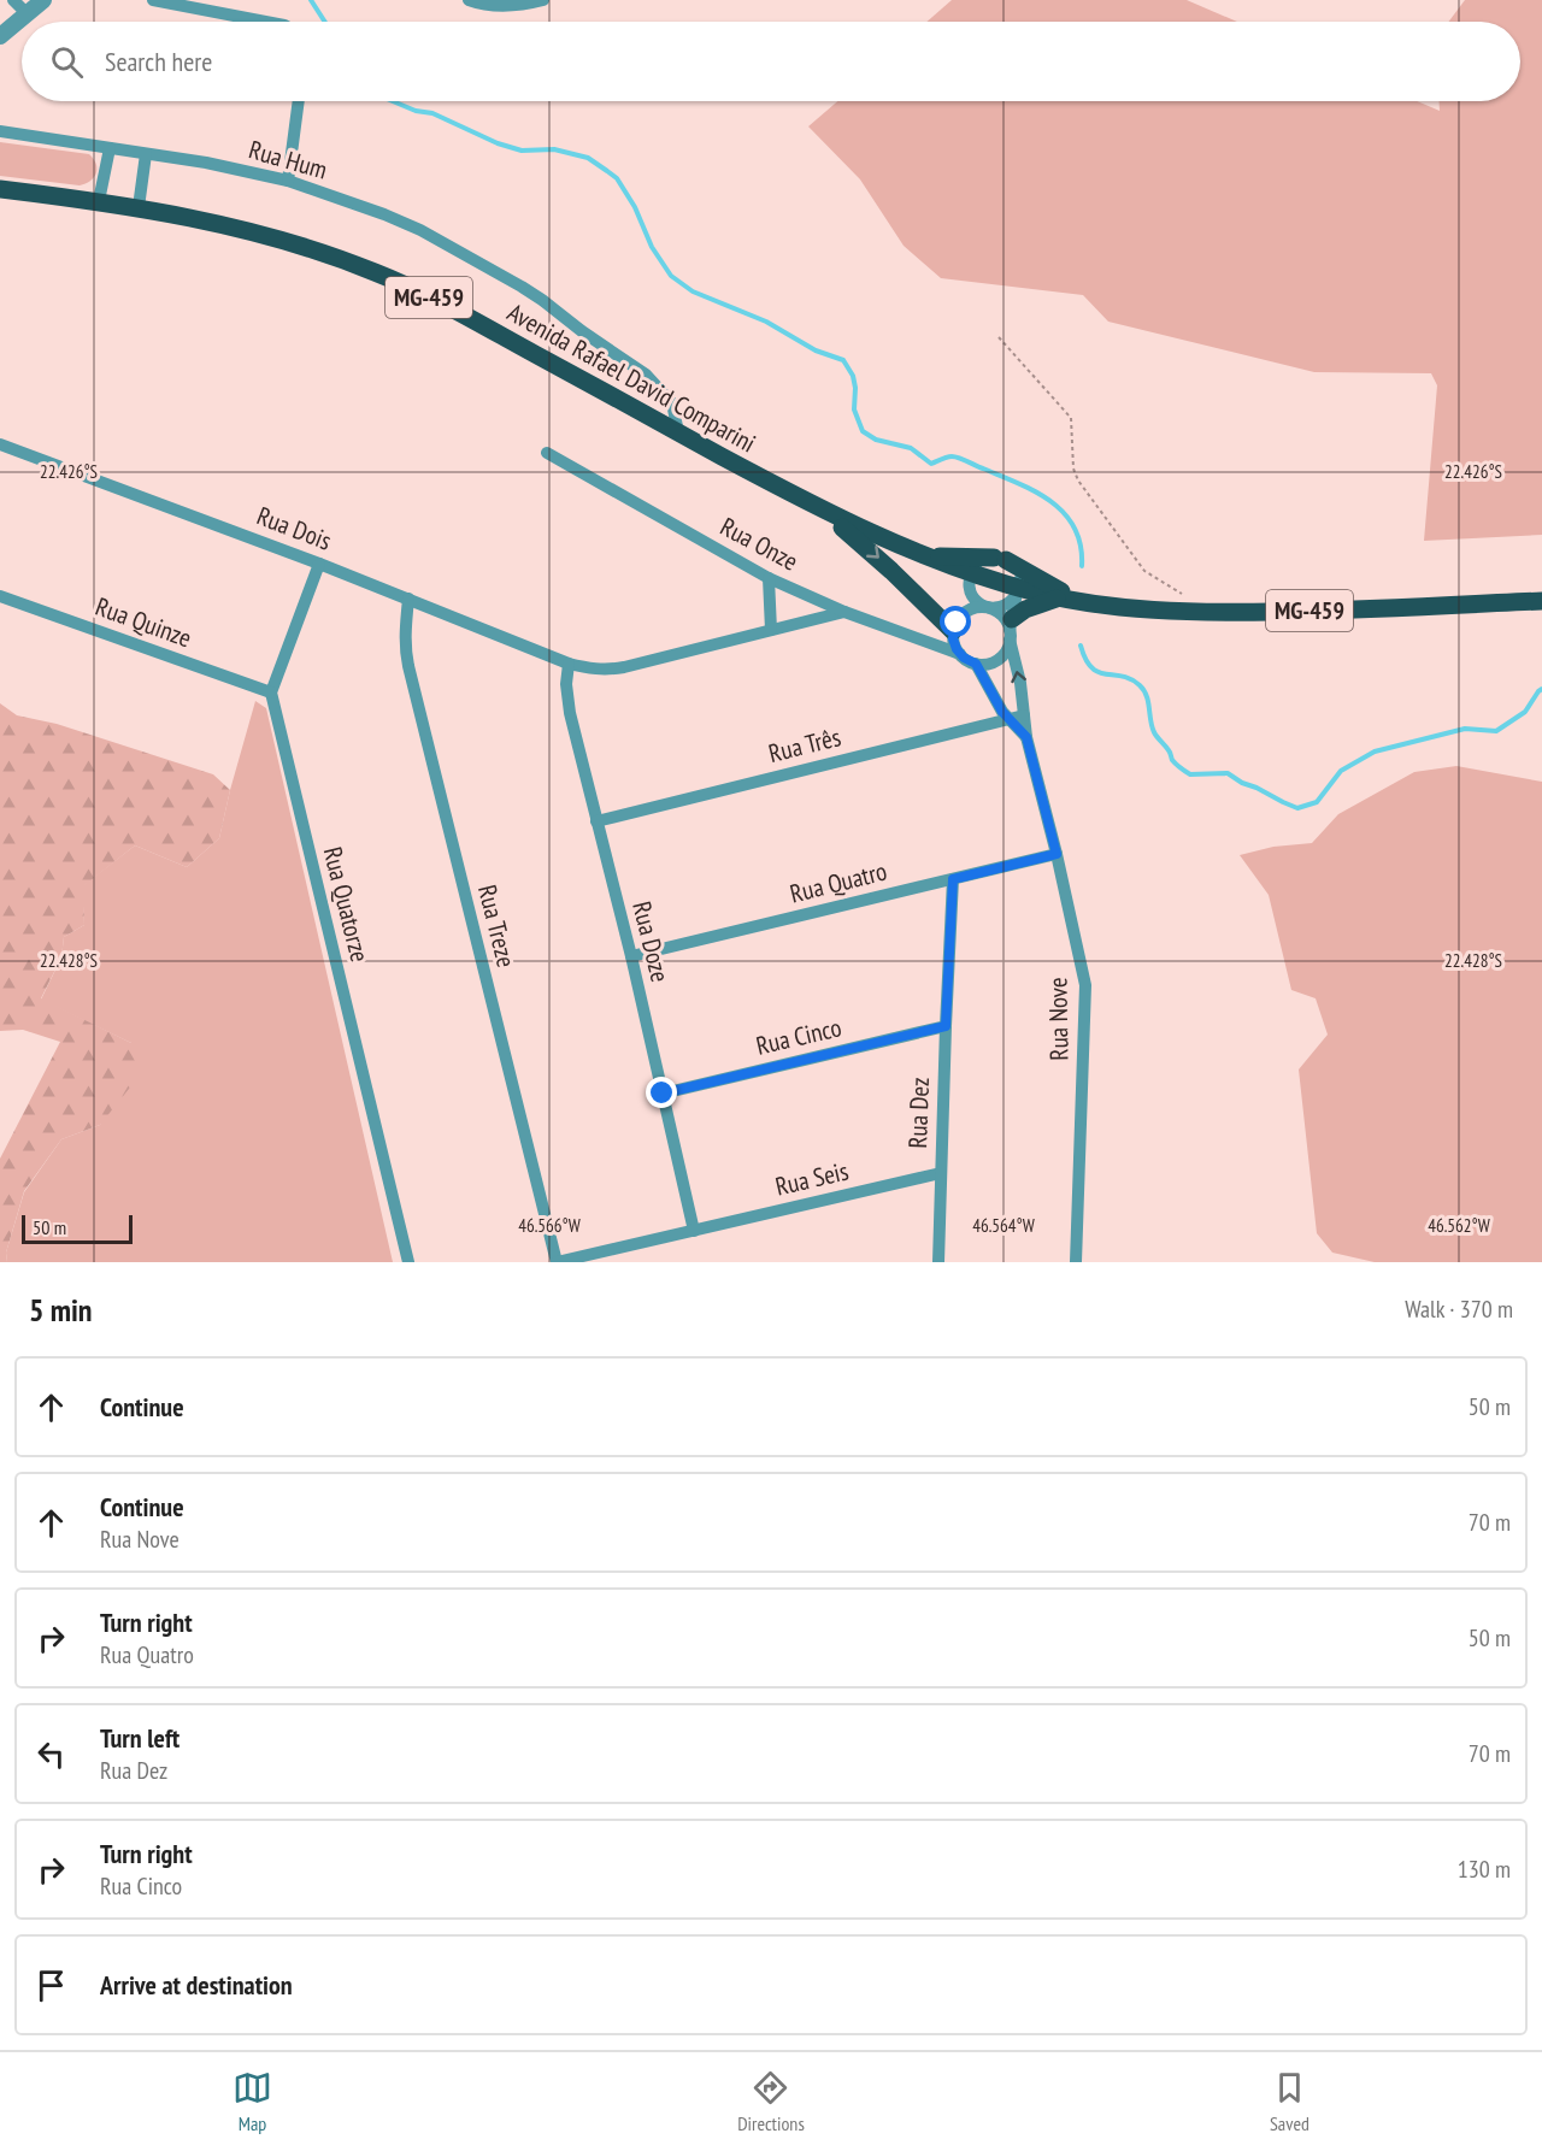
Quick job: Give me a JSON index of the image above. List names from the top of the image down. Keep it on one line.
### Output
{"streets":{"main road":["MG-459","Avenida Rafael David Comparini"],"street":["Rua Hum","Rua Dois","Rua Onze","Rua Quinze","Rua Três","Rua Quatro","Rua Quatorze","Rua Treze","Rua Doze","Rua Nove","Rua Cinco","Rua Dez","Rua Seis"]},"crossings":[["Rua Hum","Avenida Rafael David Comparini"],["MG-459","Avenida Rafael David Comparini"],["Rua Dois","Rua Onze"],["Rua Dois","Rua Treze"],["Rua Dois","Rua Doze"],["Rua Onze","Rua Nove"],["Rua Quinze","Rua Quatorze"],["Rua Três","Rua Doze"],["Rua Três","Rua Nove"],["Rua Quatro","Rua Doze"],["Rua Quatro","Rua Nove"],["Rua Quatro","Rua Dez"],["Rua Treze","Rua Seis"],["Rua Doze","Rua Cinco"],["Rua Doze","Rua Seis"],["Rua Cinco","Rua Dez"],["Rua Dez","Rua Seis"]],"scale_bar":"50 m","page":{"search":"Search here","scale":"50 m","heading":["5 min","Walk · 370 m"],"list":[["Continue","50 m"],["Continue","Rua Nove","70 m"],["Turn right","Rua Quatro","50 m"],["Turn left","Rua Dez","70 m"],["Turn right","Rua Cinco","130 m"],"Arrive at destination"],"nav":["Map","Directions","Saved"]},"coordinates":["22.426°S","22.428°S","46.566°W","46.564°W","46.562°W"]}
